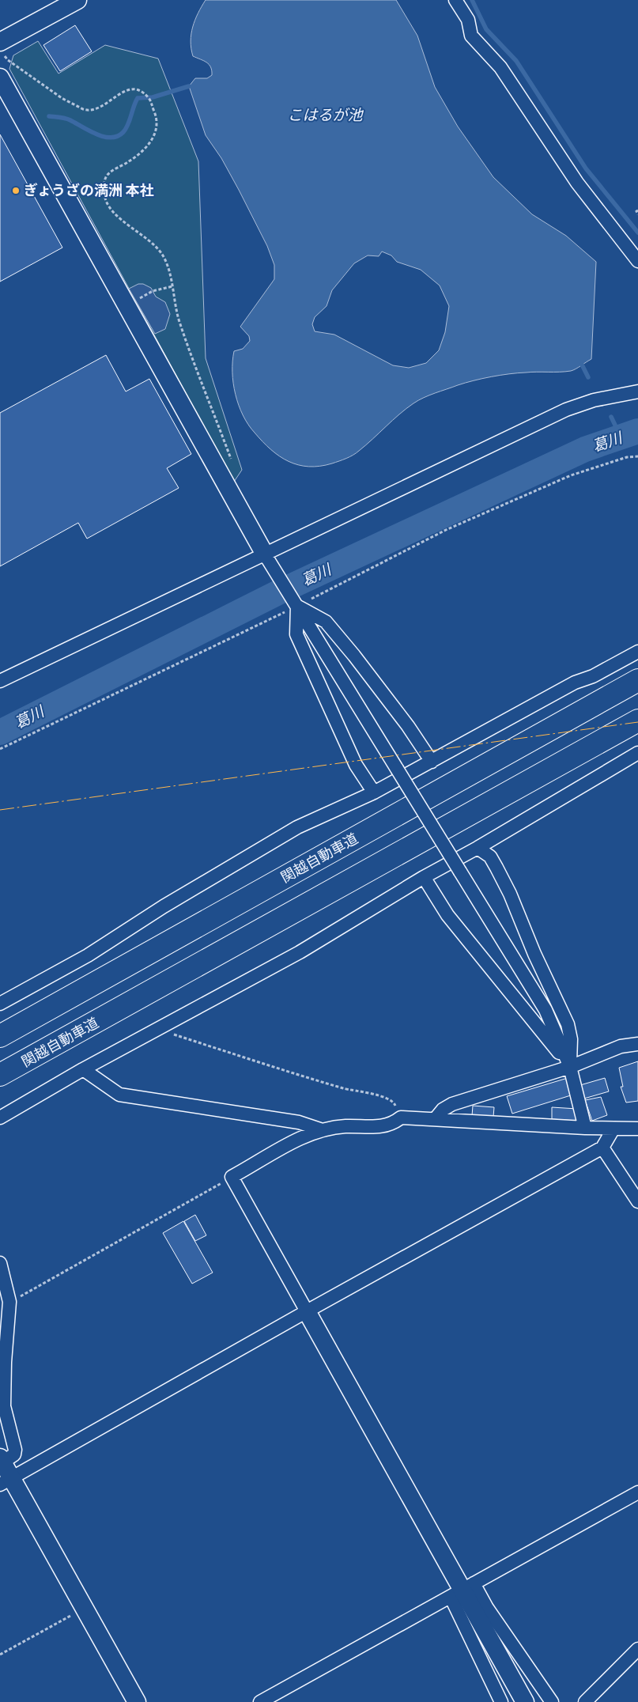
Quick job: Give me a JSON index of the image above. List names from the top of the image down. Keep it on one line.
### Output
{"streets":{"highway":["関越自動車道"]},"water":["こはるが池","葛川"],"places":["ぎょうざの満洲 本社"]}
